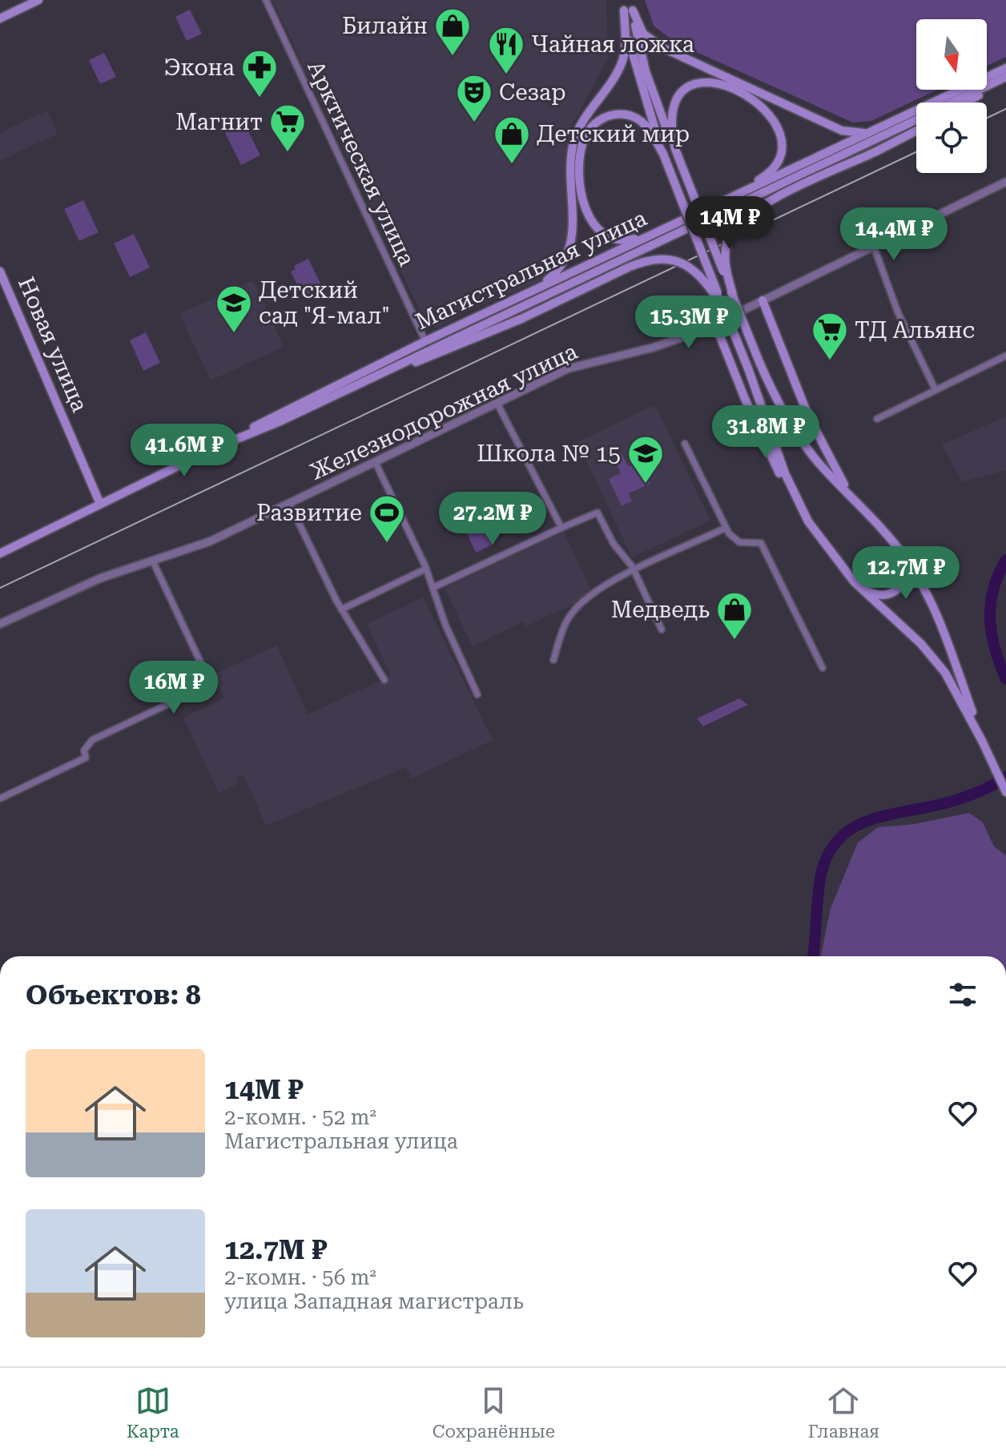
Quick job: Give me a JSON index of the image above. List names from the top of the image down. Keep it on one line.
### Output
{"streets":{"main road":["Магистральная улица","Новая улица"],"street":["Арктическая улица","Железнодорожная улица"]},"crossings":[["Арктическая улица","Магистральная улица"],["Магистральная улица","Новая улица"]],"places":{"shop":["Билайн","Детский мир","Медведь"],"restaurant":["Чайная ложка"],"pharmacy":["Экона"],"theatre":["Сезар"],"supermarket":["Магнит","ТД Альянс"],"school or university":["Детский сад \"Я-мал\"","Школа № 15"],"sports":["Развитие"]},"north":"bottom","page":{"price":["14M ₽","14.4M ₽","15.3M ₽","31.8M ₽","41.6M ₽","27.2M ₽","12.7M ₽","16M ₽"],"heading":"Объектов: 8","list":[{"name":"14M ₽","note":"2-комн. · 52 m² · Магистральная улица"},{"name":"12.7M ₽","note":"2-комн. · 56 m² · улица Западная магистраль"}],"tabs":["Карта","Сохранённые","Главная"]}}
